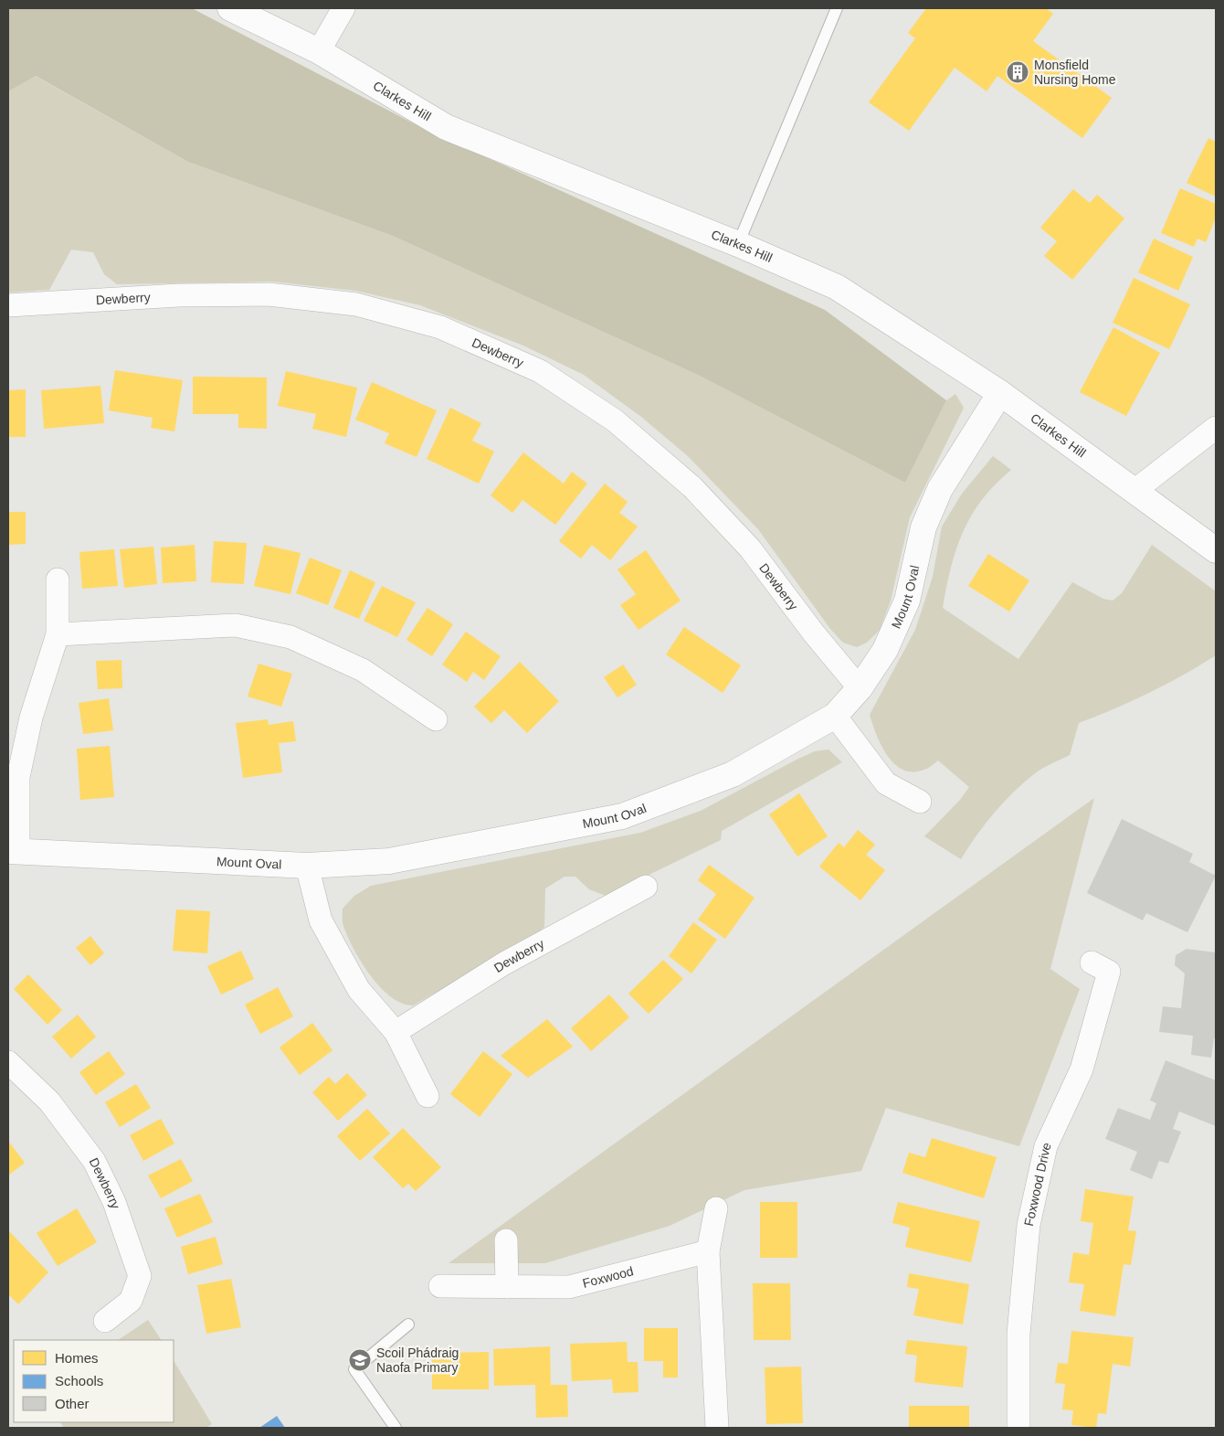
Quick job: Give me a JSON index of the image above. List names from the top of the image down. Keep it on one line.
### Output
{"streets":{"street":["Clarkes Hill","Dewberry","Mount Oval","Foxwood Drive","Foxwood"]},"crossings":[["Clarkes Hill","Mount Oval"],["Dewberry","Mount Oval"]],"places":{"building":["Monsfield Nursing Home"],"school or university":["Scoil Phádraig Naofa Primary"]},"legend":["Homes","Schools","Other"]}
